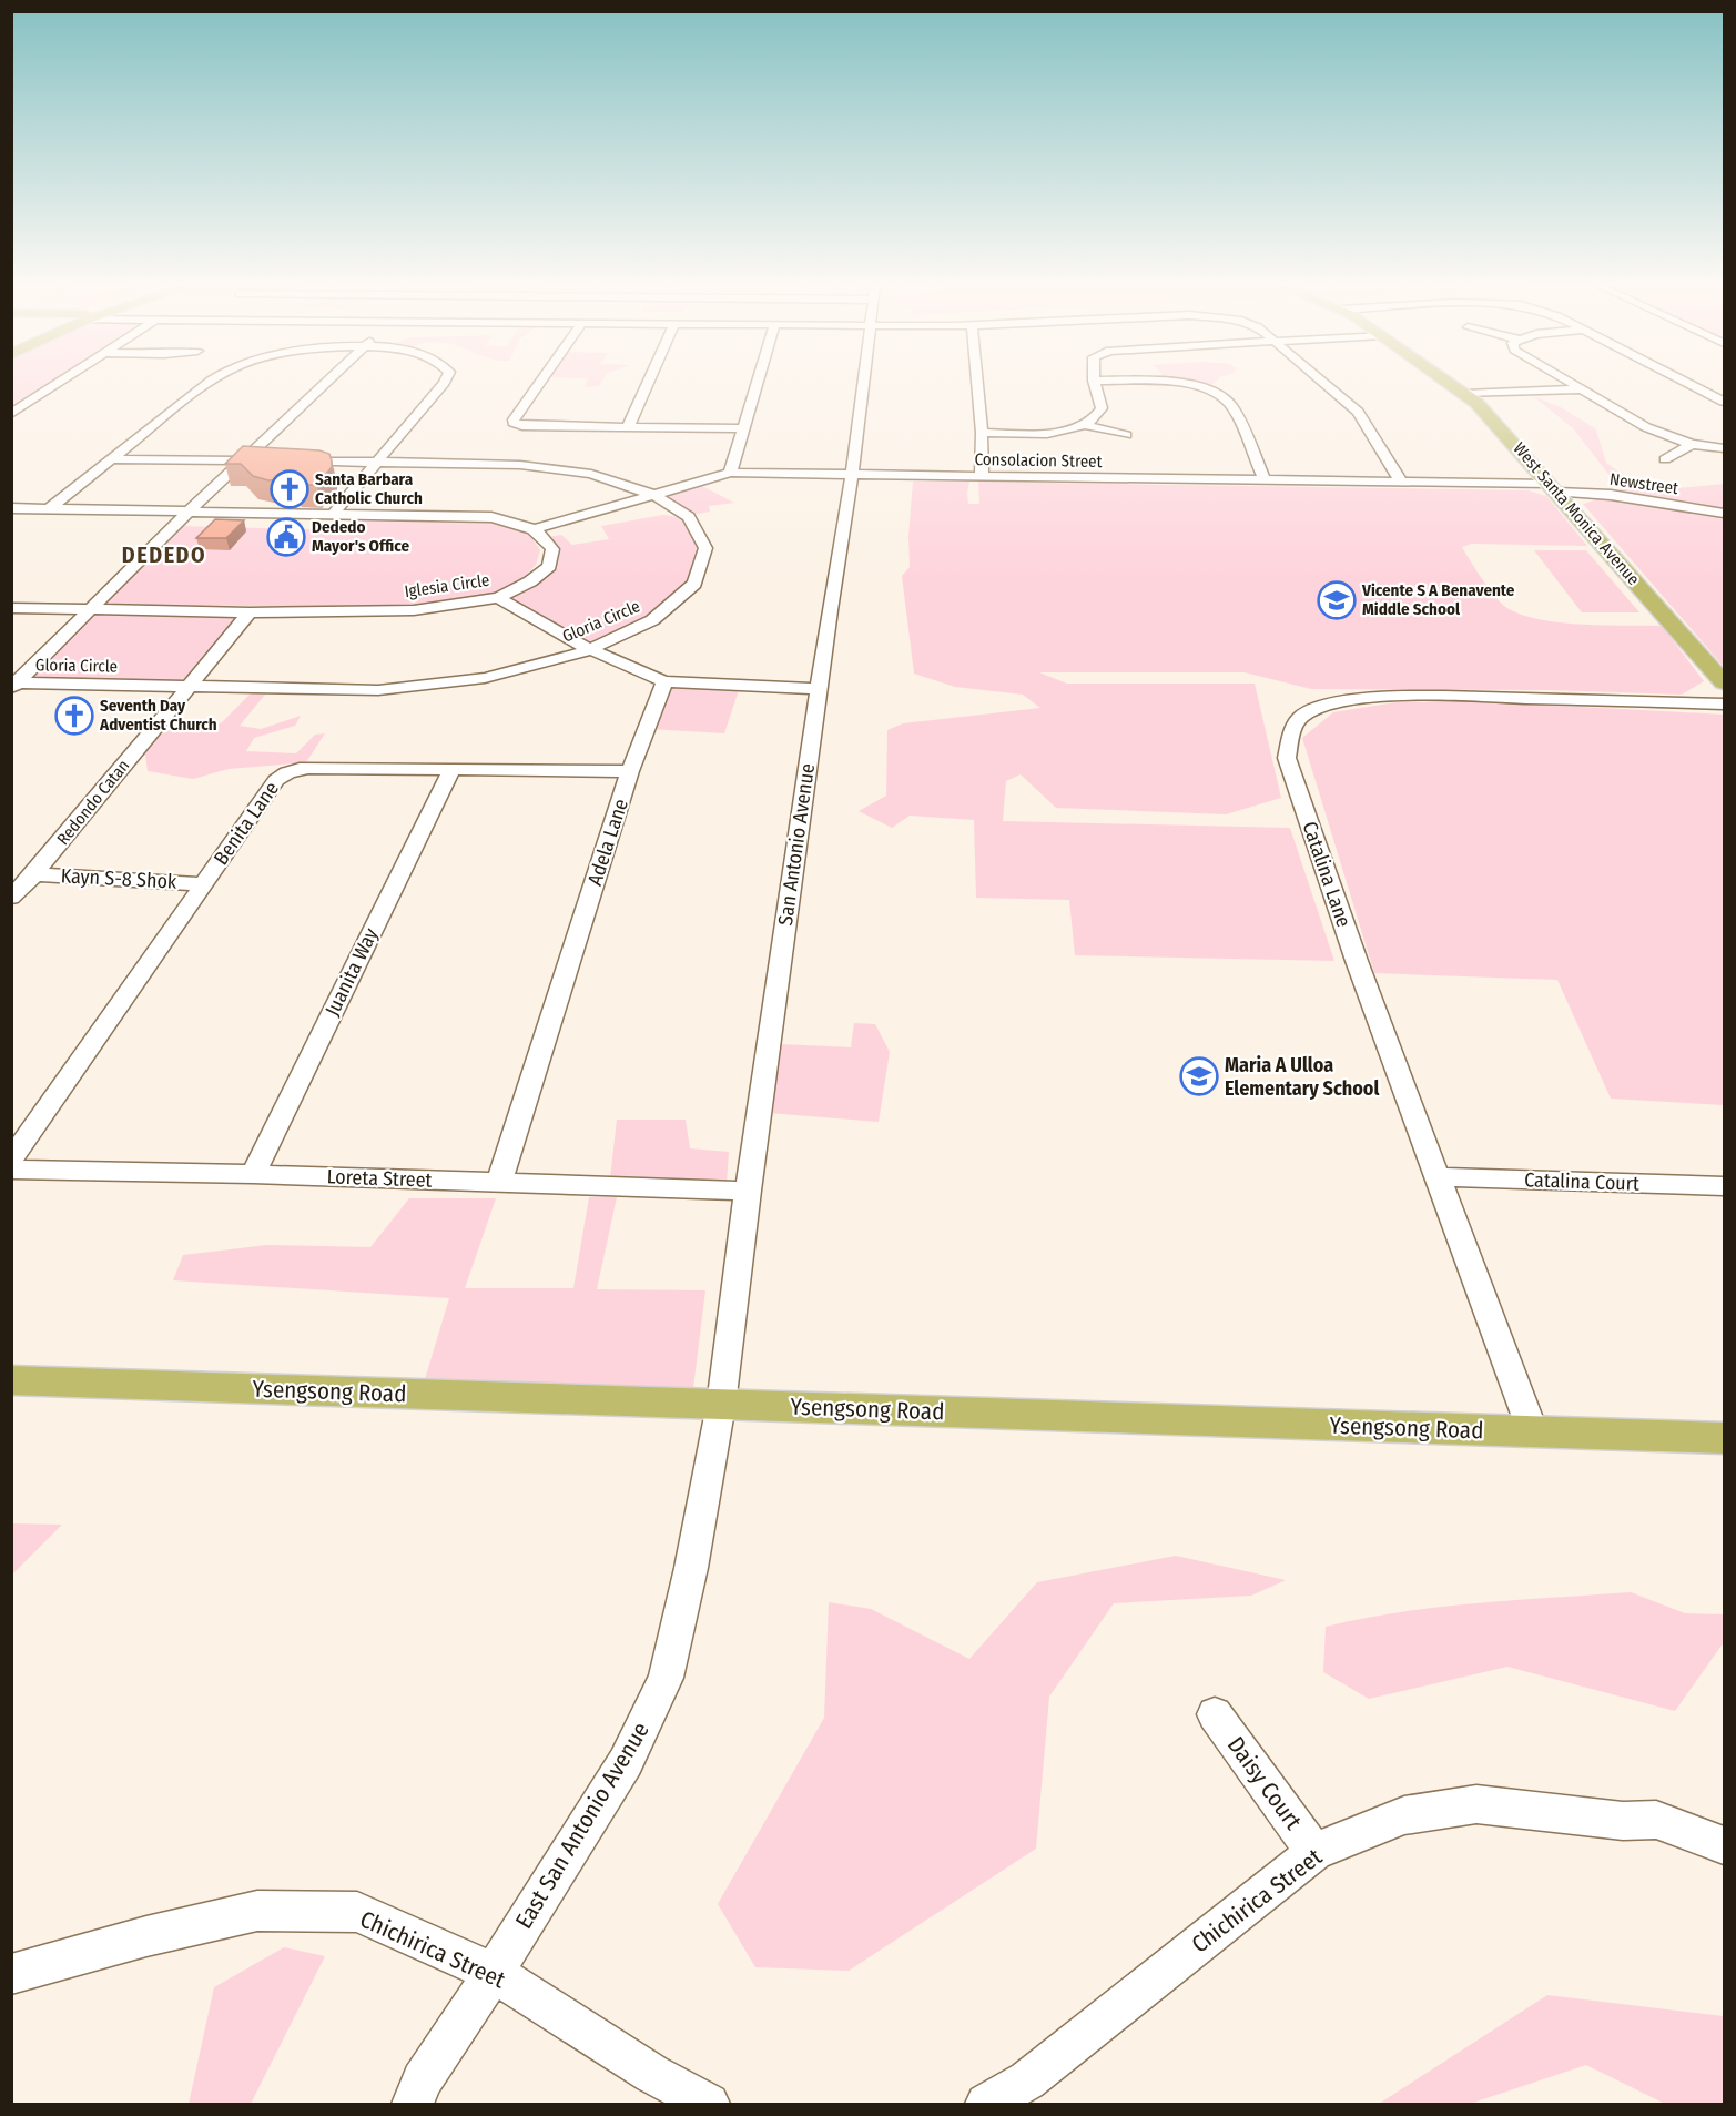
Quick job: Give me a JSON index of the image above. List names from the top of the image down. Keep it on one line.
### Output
{"streets":{"main road":["West Santa Monica Avenue","Ysengsong Road"],"street":["Consolacion Street","Newstreet","Iglesia Circle","Gloria Circle","Redondo Catan","Benita Lane","Adela Lane","San Antonio Avenue","Catalina Lane","Kayn S-8 Shok","Juanita Way","Loreta Street","Catalina Court","Daisy Court","East San Antonio Avenue","Chichirica Street"]},"crossings":[["Consolacion Street","Newstreet"],["Consolacion Street","West Santa Monica Avenue"],["Consolacion Street","Iglesia Circle"],["Consolacion Street","Gloria Circle"],["Consolacion Street","San Antonio Avenue"],["Newstreet","West Santa Monica Avenue"],["Iglesia Circle","Redondo Catan"],["Gloria Circle","Redondo Catan"],["Redondo Catan","Kayn S-8 Shok"],["Benita Lane","Adela Lane"],["Benita Lane","Kayn S-8 Shok"],["Benita Lane","Juanita Way"],["Adela Lane","Loreta Street"],["San Antonio Avenue","Loreta Street"],["San Antonio Avenue","Ysengsong Road"],["San Antonio Avenue","East San Antonio Avenue"],["Catalina Lane","Catalina Court"],["Catalina Lane","Ysengsong Road"],["Juanita Way","Loreta Street"],["Ysengsong Road","East San Antonio Avenue"],["Daisy Court","Chichirica Street"],["East San Antonio Avenue","Chichirica Street"]],"districts":["DEDEDO"],"places":{"church":["Santa Barbara Catholic Church","Seventh Day Adventist Church"],"public building":["Dededo Mayor's Office"],"school or university":["Vicente S A Benavente Middle School","Maria A Ulloa Elementary School"]}}
